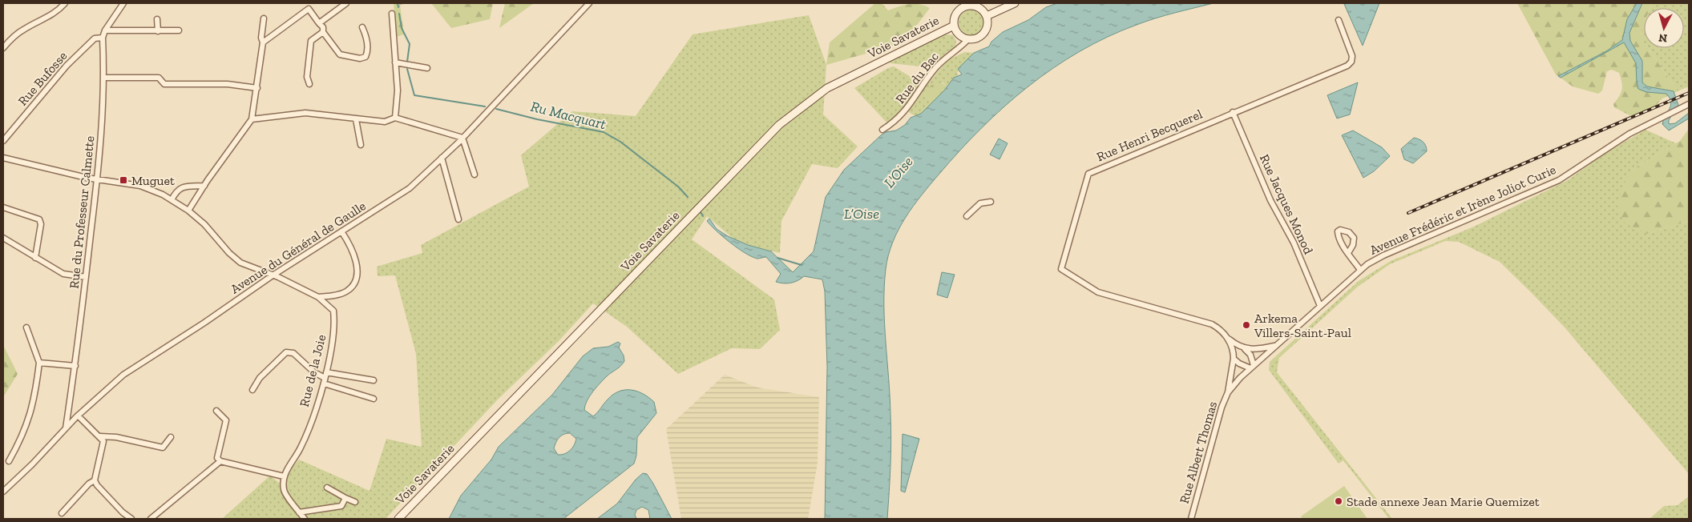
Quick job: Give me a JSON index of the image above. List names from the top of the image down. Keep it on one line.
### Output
{"streets":{"main road":["Voie Savaterie"],"street":["Rue du Bac","Rue Bufosse","Rue Henri Becquerel","Rue Jacques Monod","Avenue Frédéric et Irène Joliot Curie","Rue du Professeur Calmette","Avenue du Général de Gaulle","Rue de la Joie","Rue Albert Thomas"]},"crossings":[["Voie Savaterie","Rue du Bac"],["Rue Bufosse","Rue du Professeur Calmette"],["Rue Henri Becquerel","Rue Jacques Monod"],["Rue Jacques Monod","Avenue Frédéric et Irène Joliot Curie"],["Avenue Frédéric et Irène Joliot Curie","Rue Albert Thomas"],["Rue du Professeur Calmette","Avenue du Général de Gaulle"],["Rue du Professeur Calmette","Rue de la Joie"],["Avenue du Général de Gaulle","Rue de la Joie"]],"water":["Ru Macquart","L'Oise","L’Oise"],"places":{"transit":["Muguet"],"other":["Arkema Villers-Saint-Paul","Stade annexe Jean Marie Quemizet"]},"north":"bottom"}
